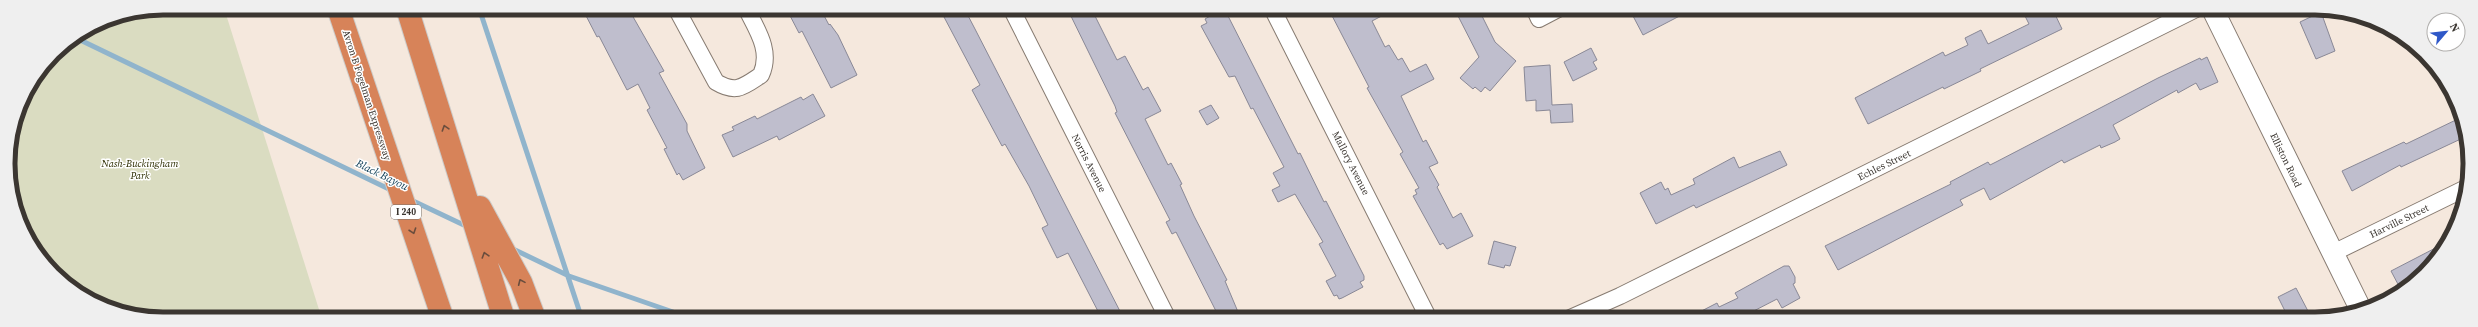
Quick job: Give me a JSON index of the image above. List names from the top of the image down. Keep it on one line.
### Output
{"streets":{"highway":["Avron B Fogelman Expressway","I 240"],"street":["Elliston Road","Norris Avenue","Mallory Avenue","Echles Street","Harville Street"]},"crossings":[["Elliston Road","Harville Street"]],"water":["Black Bayou"],"parks":["Nash-Buckingham Park"],"north":"top right"}
